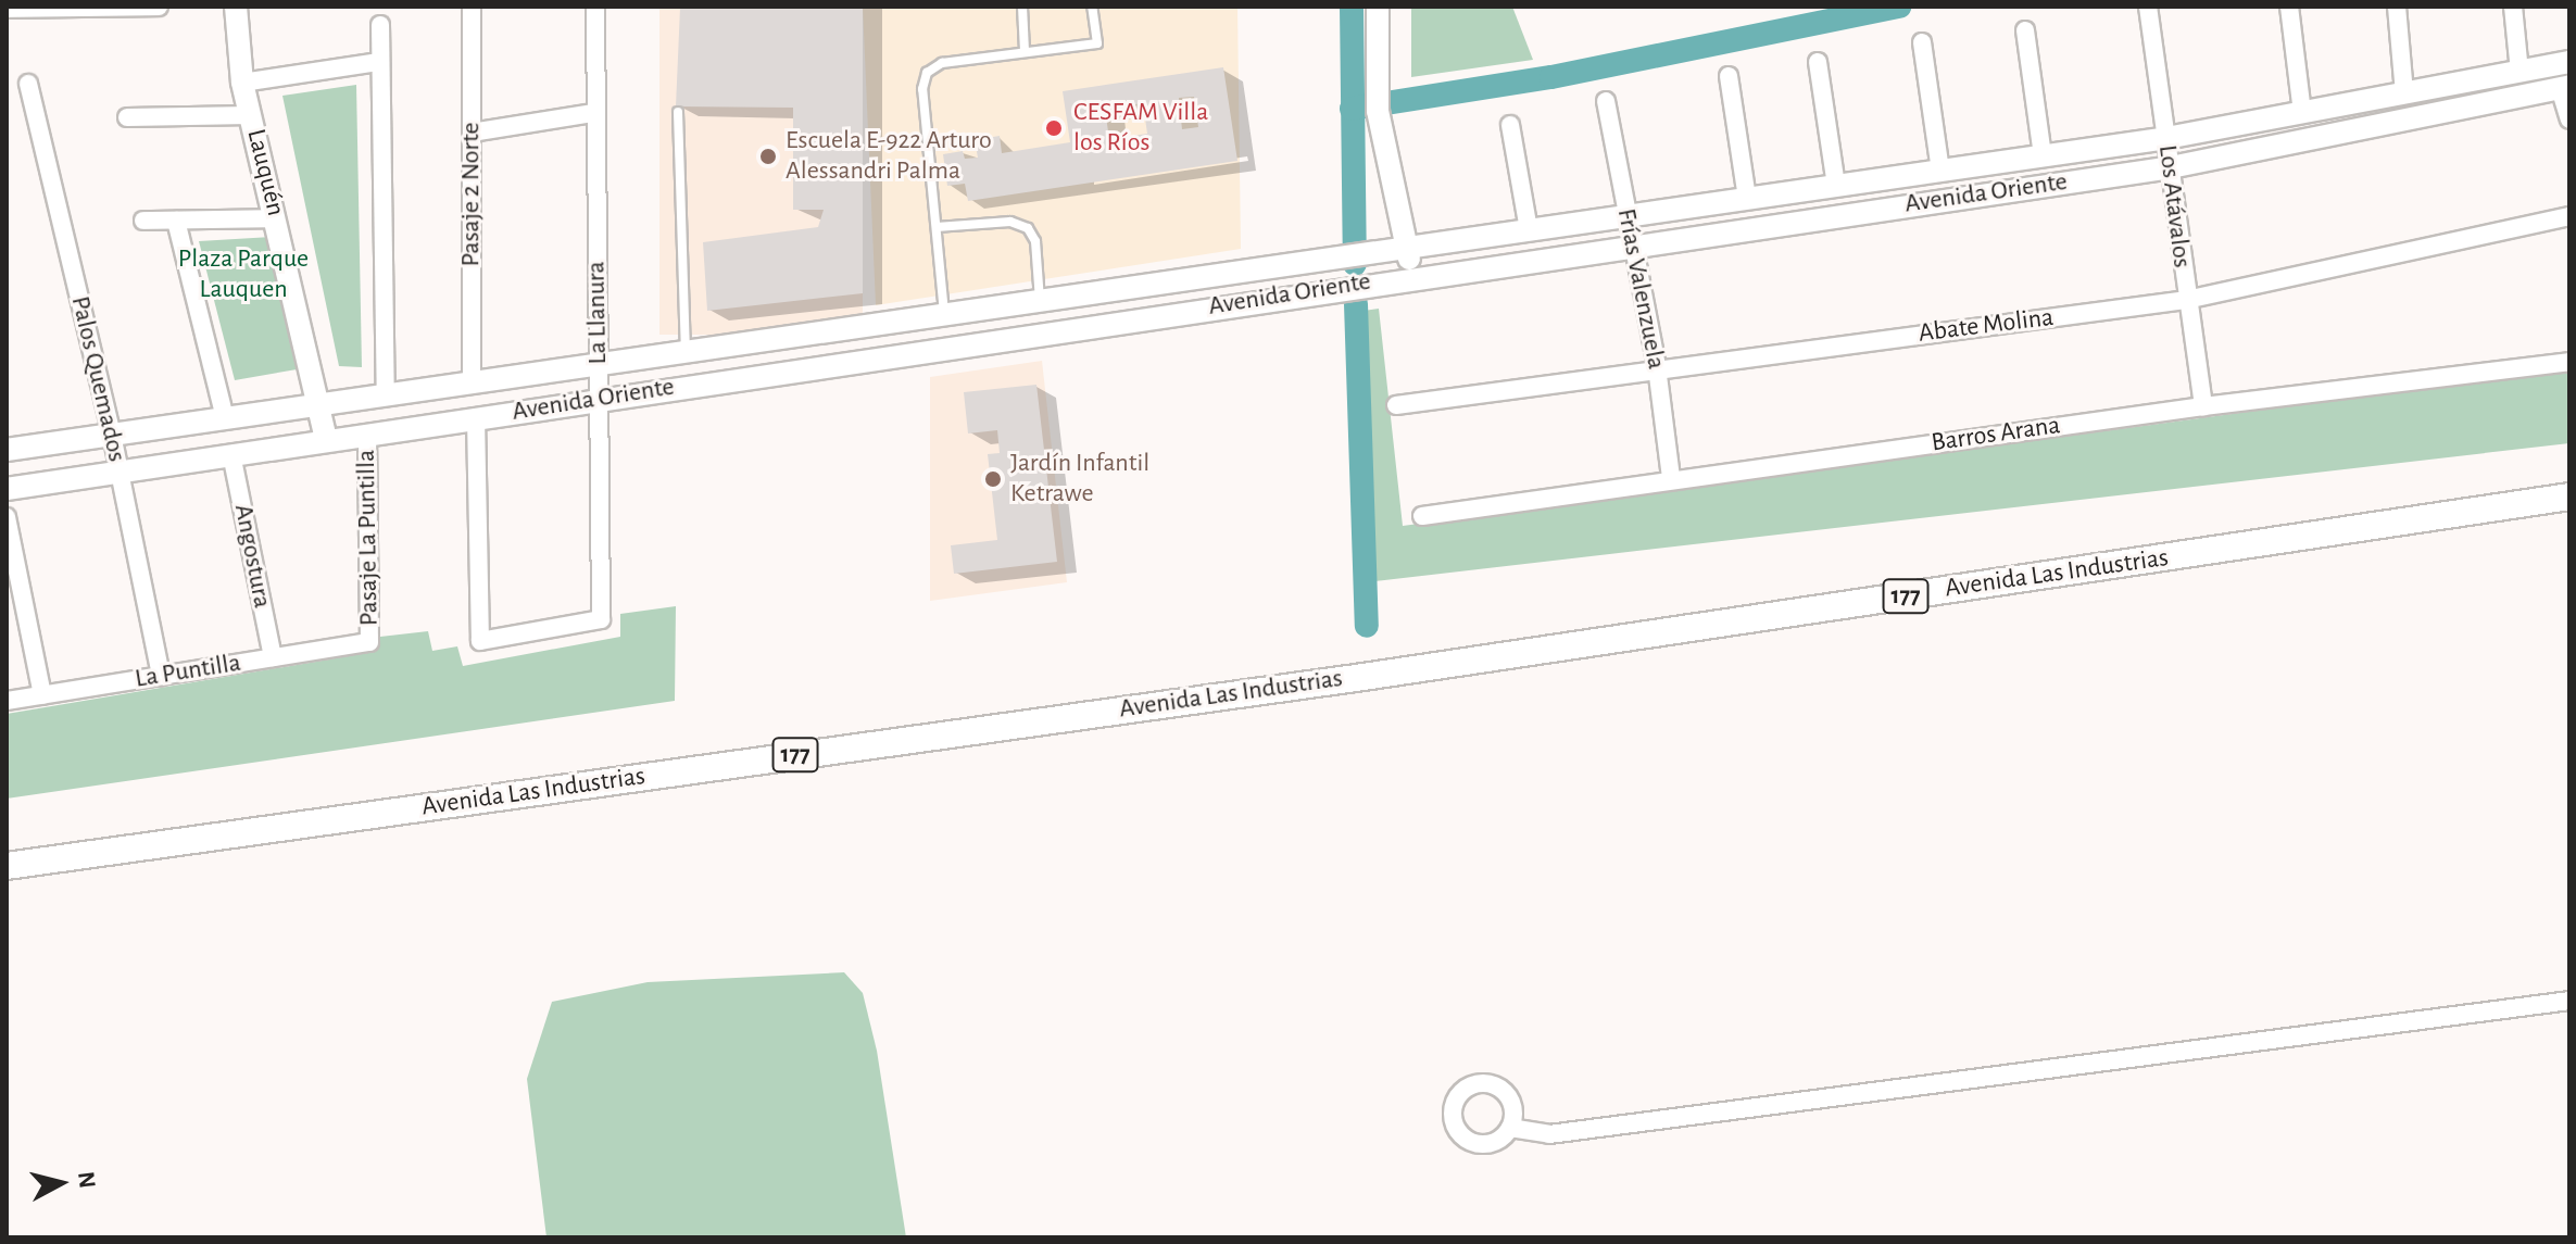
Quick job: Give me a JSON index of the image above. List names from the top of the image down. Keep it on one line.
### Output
{"streets":{"main road":["Avenida Las Industrias","177"],"street":["Lauquén","Avenida Oriente","Pasaje 2 Norte","Los Atávalos","Frías Valenzuela","La Llanura","Abate Molina","Palos Quemados","Barros Arana","Pasaje La Puntilla","Angostura","La Puntilla"]},"crossings":[["Lauquén","Avenida Oriente"],["Avenida Oriente","Pasaje 2 Norte"],["Avenida Oriente","Los Atávalos"],["Avenida Oriente","Frías Valenzuela"],["Avenida Oriente","La Llanura"],["Avenida Oriente","Palos Quemados"],["Avenida Oriente","Pasaje La Puntilla"],["Avenida Oriente","Angostura"],["Los Atávalos","Abate Molina"],["Los Atávalos","Barros Arana"],["Frías Valenzuela","Abate Molina"],["Frías Valenzuela","Barros Arana"],["Palos Quemados","La Puntilla"],["Pasaje La Puntilla","La Puntilla"],["Angostura","La Puntilla"]],"parks":["Plaza Parque Lauquen"],"places":["CESFAM Villa los Ríos","Escuela E-922 Arturo Alessandri Palma","Jardín Infantil Ketrawe"],"north":"right"}
